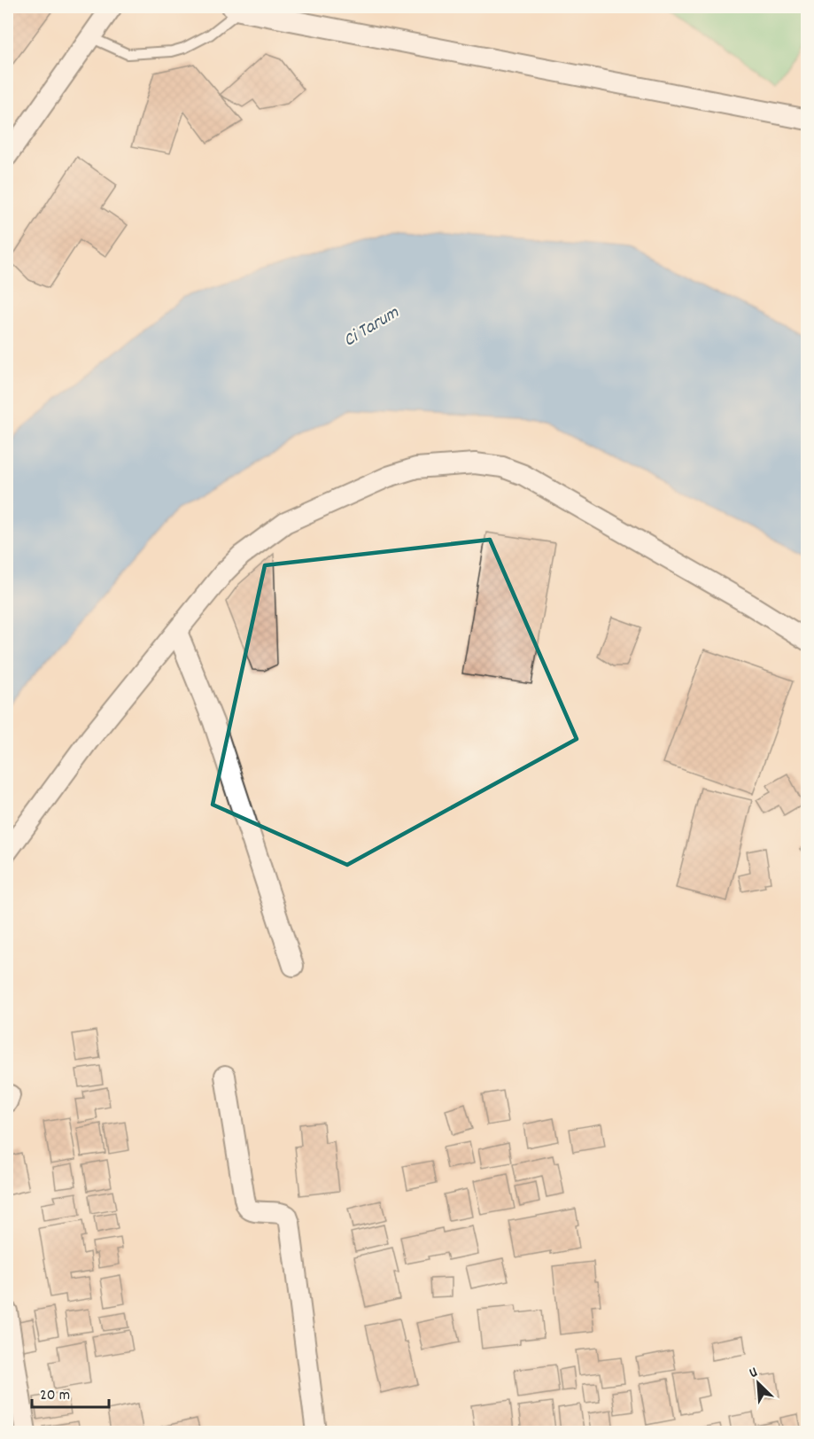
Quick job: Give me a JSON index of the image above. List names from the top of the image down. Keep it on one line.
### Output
{"water":["Ci Tarum"],"scale_bar":"20 m","north":"top left"}
